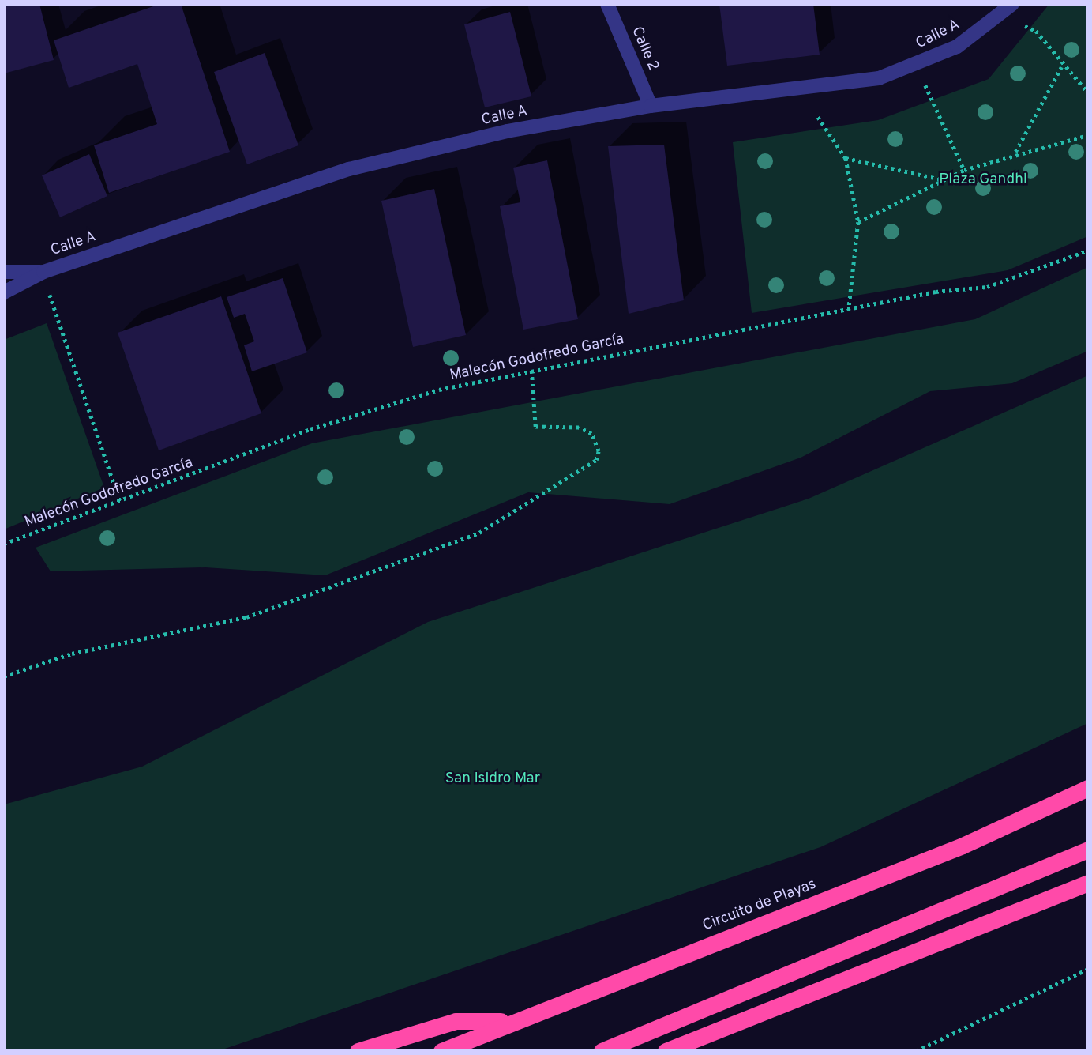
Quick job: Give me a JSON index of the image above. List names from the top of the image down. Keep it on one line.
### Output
{"streets":{"highway":["Circuito de Playas"],"street":["Calle A","Calle 2"],"path":["Malecón Godofredo García"]},"crossings":[["Calle A","Calle 2"]],"parks":["Plaza Gandhi","San Isidro Mar"]}
